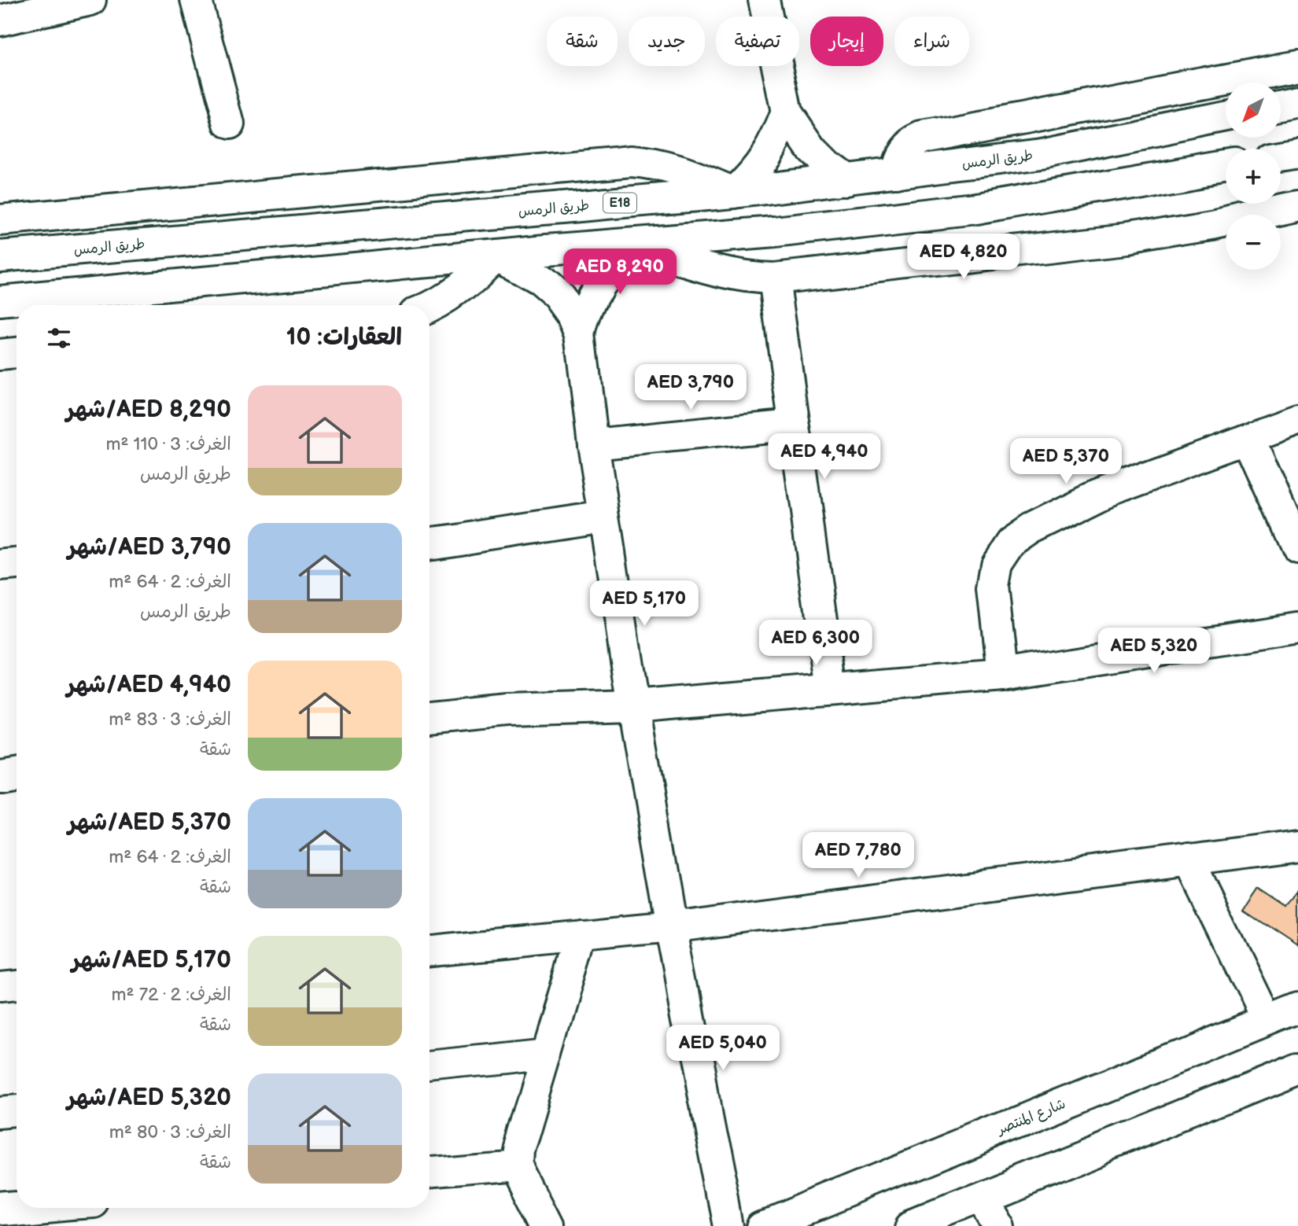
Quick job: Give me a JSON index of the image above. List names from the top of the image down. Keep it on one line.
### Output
{"streets":{"main road":["طريق الرمس","E18","شارع المنتصر"]},"north":"bottom left","page":{"chip":["شراء","إيجار","تصفية","جديد","شقة"],"map_buttons":["+","−"],"price":["AED 4,820","AED 8,290","AED 3,790","AED 4,940","AED 5,370","AED 5,170","AED 6,300","AED 5,320","AED 7,780","AED 5,040"],"heading":"العقارات: 10","list":[{"name":"AED 8,290/شهر","note":"الغرف: 3 · 110 m² · طريق الرمس"},{"name":"AED 3,790/شهر","note":"الغرف: 2 · 64 m² · طريق الرمس"},{"name":"AED 4,940/شهر","note":"الغرف: 3 · 83 m² · شقة"},{"name":"AED 5,370/شهر","note":"الغرف: 2 · 64 m² · شقة"},{"name":"AED 5,170/شهر","note":"الغرف: 2 · 72 m² · شقة"},{"name":"AED 5,320/شهر","note":"الغرف: 3 · 80 m² · شقة"}]}}
